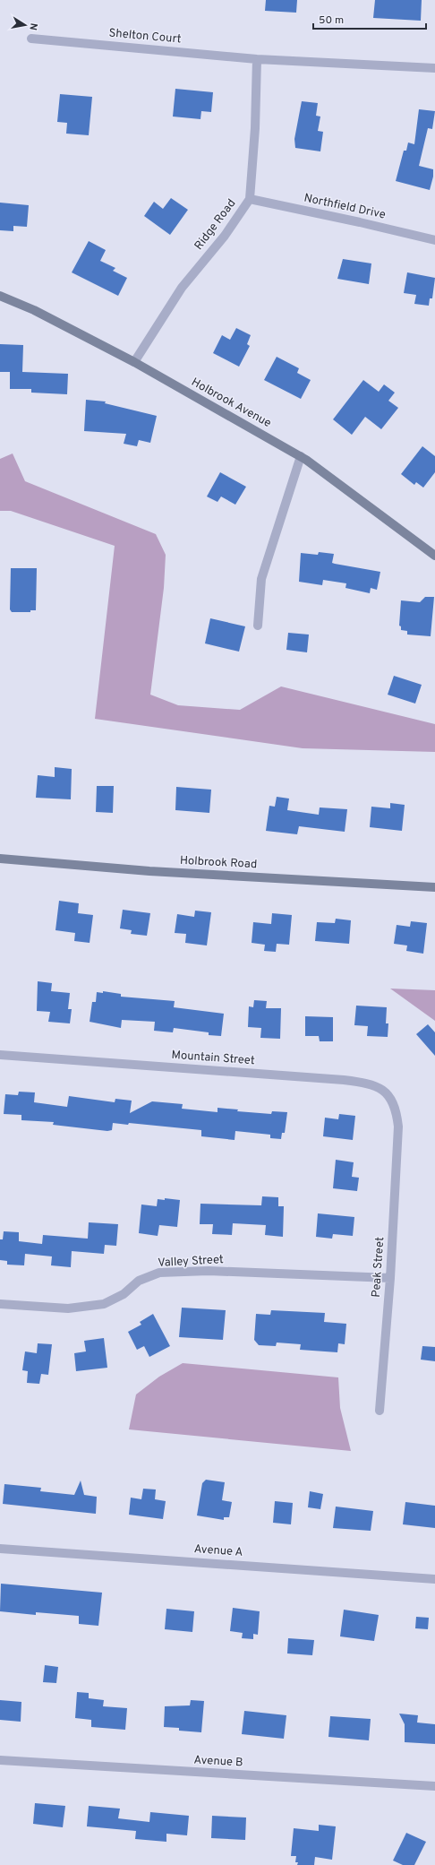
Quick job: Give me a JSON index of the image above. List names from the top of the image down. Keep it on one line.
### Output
{"streets":{"street":["Shelton Court","Northfield Drive","Ridge Road","Holbrook Avenue","Holbrook Road","Mountain Street","Valley Street","Peak Street","Avenue A","Avenue B"]},"crossings":[["Shelton Court","Ridge Road"],["Northfield Drive","Ridge Road"],["Ridge Road","Holbrook Avenue"],["Mountain Street","Peak Street"],["Valley Street","Peak Street"]],"scale_bar":"50 m","north":"right"}
